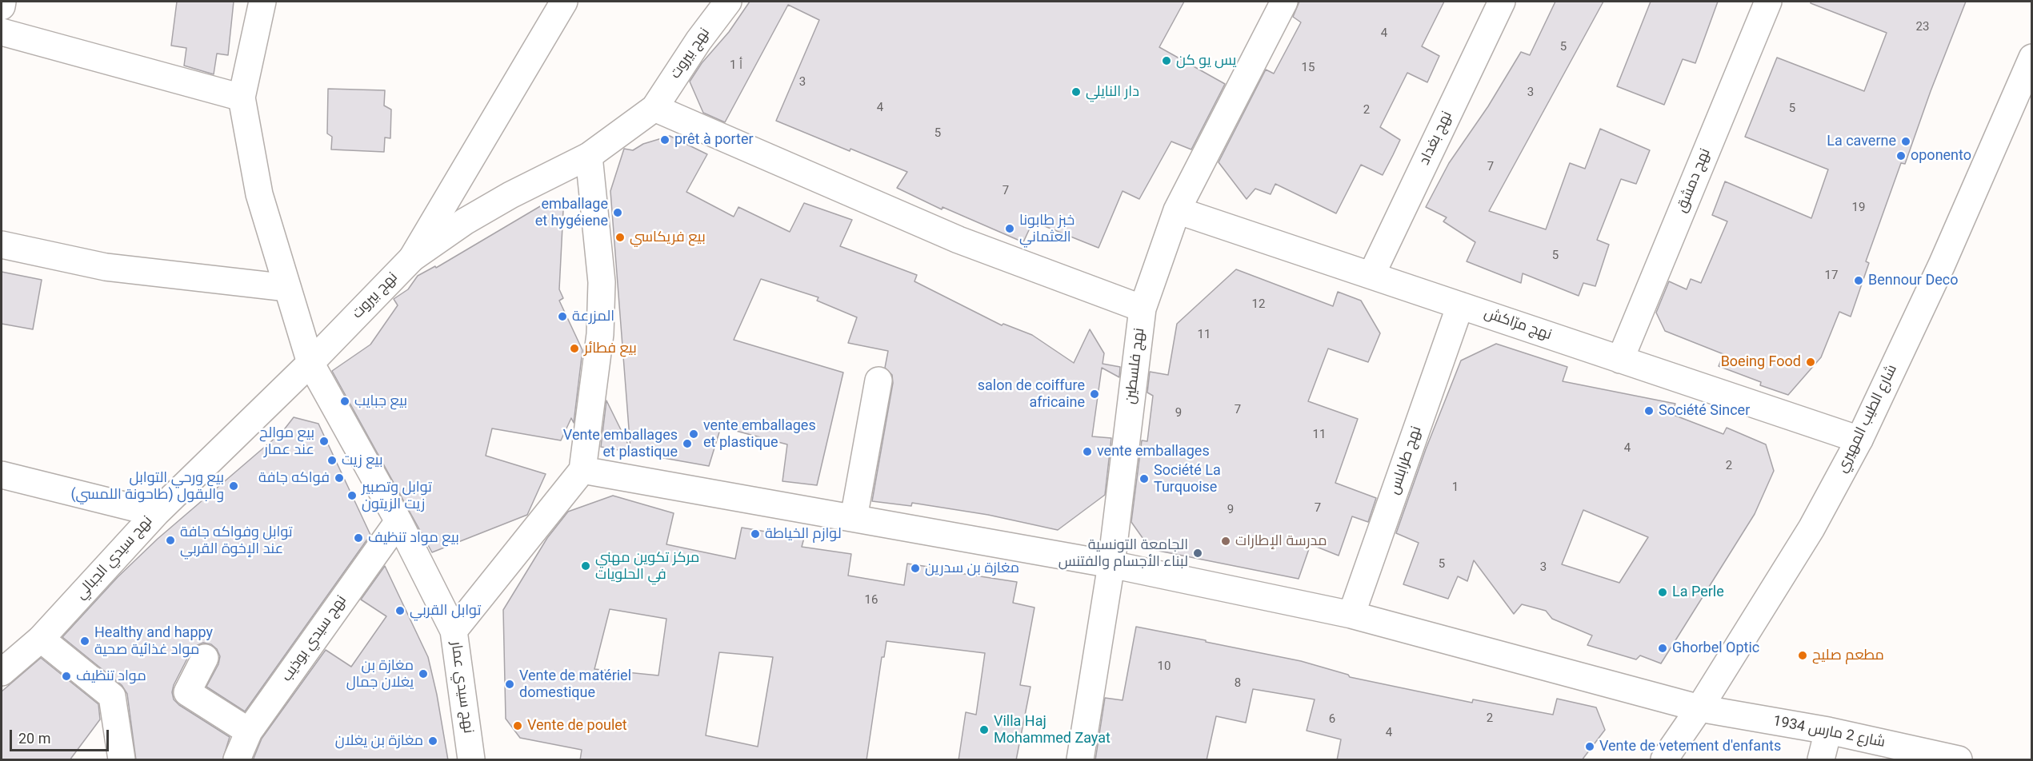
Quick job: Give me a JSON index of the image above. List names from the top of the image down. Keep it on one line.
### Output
{"streets":{"street":["نهج بيروت","نهج بغداد","نهج دمشق","نهج مرّاكش","نهج فلسطين","شارع الطيب المهيري","نهج طرابلس","نهج سيدي الجبالي","نهج سيدي بوذيب","نهج سيدي عمار","شارع 2 مارس 1934"]},"crossings":[["نهج بيروت","نهج سيدي الجبالي"],["نهج بيروت","نهج سيدي عمار"],["نهج بغداد","نهج مرّاكش"],["نهج دمشق","نهج مرّاكش"],["نهج مرّاكش","نهج فلسطين"],["نهج مرّاكش","شارع الطيب المهيري"],["نهج مرّاكش","نهج طرابلس"],["نهج فلسطين","شارع 2 مارس 1934"],["شارع الطيب المهيري","شارع 2 مارس 1934"],["نهج طرابلس","شارع 2 مارس 1934"],["نهج سيدي الجبالي","نهج سيدي عمار"],["نهج سيدي بوذيب","نهج سيدي عمار"]],"places":["يس يو كن","دار النايلي","prêt à porter","La caverne","oponento","emballage et hygéiene","خبز طابونا العثماني","بيع فريكاسي","Bennour Deco","المزرعة","بيع فطائر","Boeing Food","salon de coiffure africaine","بيع جبايب","Société Sincer","vente emballages et plastique","بيع موالح عند عمار","Vente emballages et plastique","vente emballages","بيع زيت","فواكه جافة","Société La Turquoise","بيع ورحي التوابل والبقول (طاحونة اللمسي)","توابل وتصبير زيت الزيتون","لوازم الخياطة","بيع مواد تنظيف","توابل وفواكه جافة عند الإخوة القربي","مدرسة الإطارات","الجامعة التونسية لبناء الأجسام والفتنس","مركز تكوين مهني في الحلويات","مغازة بن سدرين","La Perle","توابل القربي","Healthy and happy مواد غذائية صحية","Ghorbel Optic","مطعم صليح","مغازة بن يغلان جمال","مواد تنظيف","Vente de matériel domestique","Vente de poulet","Villa Haj Mohammed Zayat","مغازة بن يغلان","Vente de vetement d'enfants"],"house_numbers":["23","4","5","1 أ","15","3","3","4","5","2","5","7","7","19","5","17","12","11","7","9","11","4","2","1","7","9","5","3","16","10","8","2","6","4"],"scale_bar":"20 m"}
